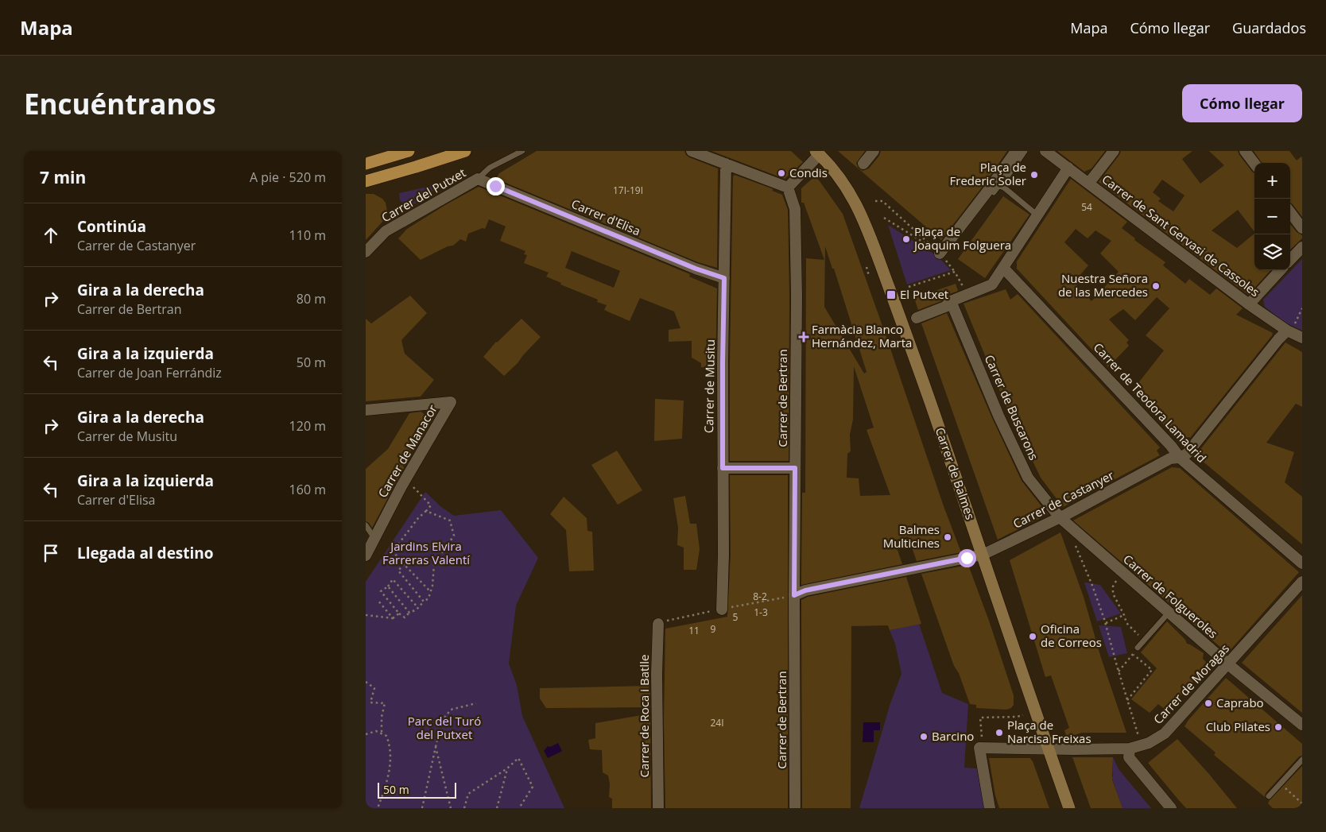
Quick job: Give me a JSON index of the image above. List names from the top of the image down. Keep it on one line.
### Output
{"streets":{"main road":["Carrer de Balmes"],"street":["Carrer del Putxet","Carrer d'Elisa","Carrer de Sant Gervasi de Cassoles","Carrer de Musitu","Carrer de Bertran","Carrer de Teodora Lamadrid","Carrer de Buscarons","Carrer de Manacor","Carrer de Castanyer","Carrer de Folgueroles","Carrer de Moragas","Carrer de Roca i Batlle"]},"crossings":[["Carrer del Putxet","Carrer d'Elisa"],["Carrer d'Elisa","Carrer de Musitu"],["Carrer de Sant Gervasi de Cassoles","Carrer de Castanyer"],["Carrer de Bertran","Carrer de Castanyer"],["Carrer de Teodora Lamadrid","Carrer de Castanyer"],["Carrer de Buscarons","Carrer de Castanyer"],["Carrer de Buscarons","Carrer de Folgueroles"],["Carrer de Balmes","Carrer de Castanyer"],["Carrer de Balmes","Carrer de Moragas"],["Carrer de Castanyer","Carrer de Folgueroles"],["Carrer de Folgueroles","Carrer de Moragas"]],"parks":["Jardins Elvira Farreras Valentí","Parc del Turó del Putxet"],"places":{"other":["Condis","Plaça de Frederic Soler","Plaça de Joaquim Folguera","Nuestra Señora de las Mercedes","Balmes Multicines","Oficina de Correos","Caprabo","Club Pilates","Plaça de Narcisa Freixas","Barcino"],"transit":["El Putxet"],"health":["Farmàcia Blanco Hernández, Marta"]},"house_numbers":["17I-19I","54","8-2","1-3","5","9","11","24I"],"scale_bar":"50 m","page":{"header":"Mapa","nav":["Mapa","Cómo llegar","Guardados"],"buttons":"Cómo llegar","title":"Encuéntranos","heading":["7 min","A pie · 520 m"],"map_buttons":["+","−"],"list":[["Continúa","Carrer de Castanyer","110 m"],["Gira a la derecha","Carrer de Bertran","80 m"],["Gira a la izquierda","Carrer de Joan Ferrándiz","50 m"],["Gira a la derecha","Carrer de Musitu","120 m"],["Gira a la izquierda","Carrer d'Elisa","160 m"],"Llegada al destino"],"scale":"50 m"}}
